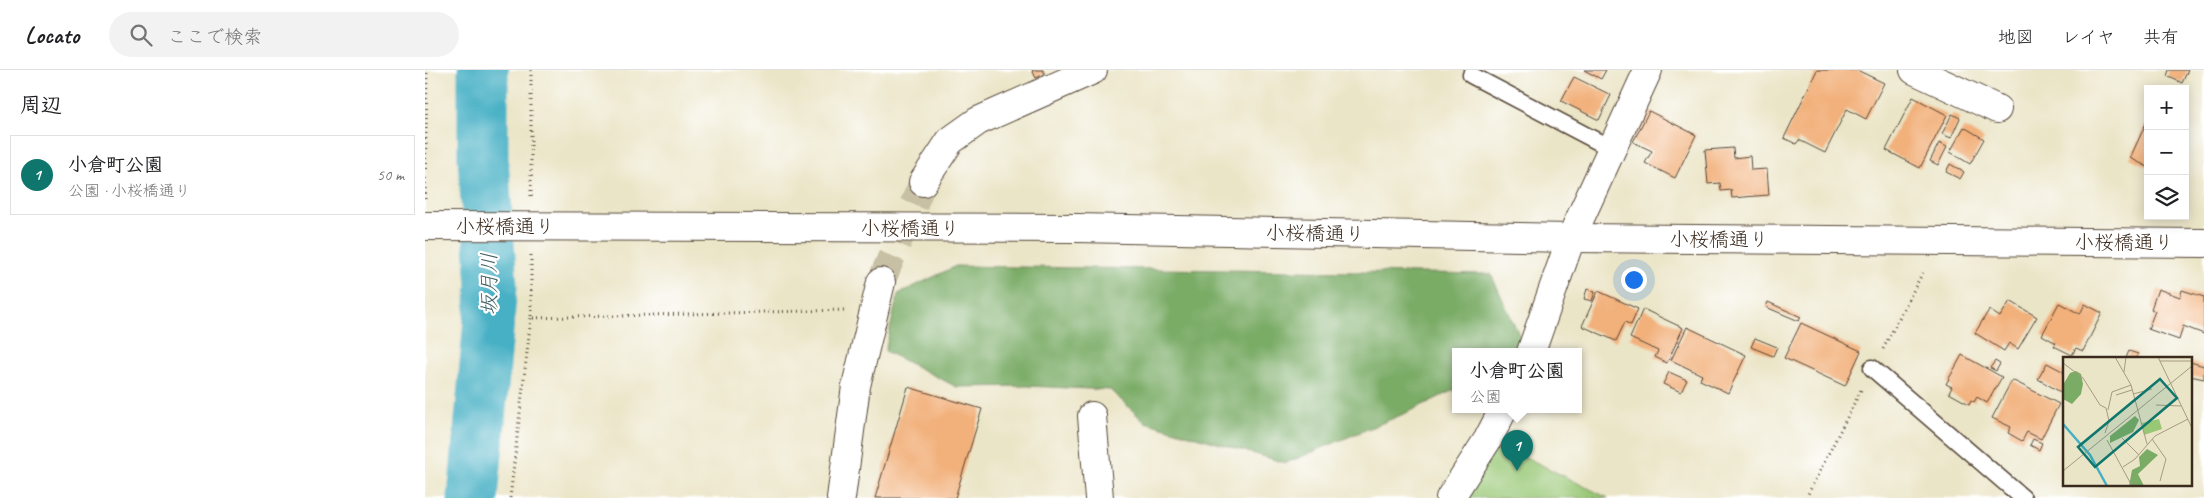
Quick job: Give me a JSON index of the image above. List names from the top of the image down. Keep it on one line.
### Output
{"streets":{"street":["小桜橋通り"]},"water":["坂月川"],"page":{"header":"Locato","search":"ここで検索","nav":["地図","レイヤ","共有"],"heading":"周辺","map_buttons":["+","−"],"list":[{"mark":"1","name":"小倉町公園","note":"公園 · 小桜橋通り","value":"50 m"}],"popup":["小倉町公園","公園"],"pins":"1"}}
